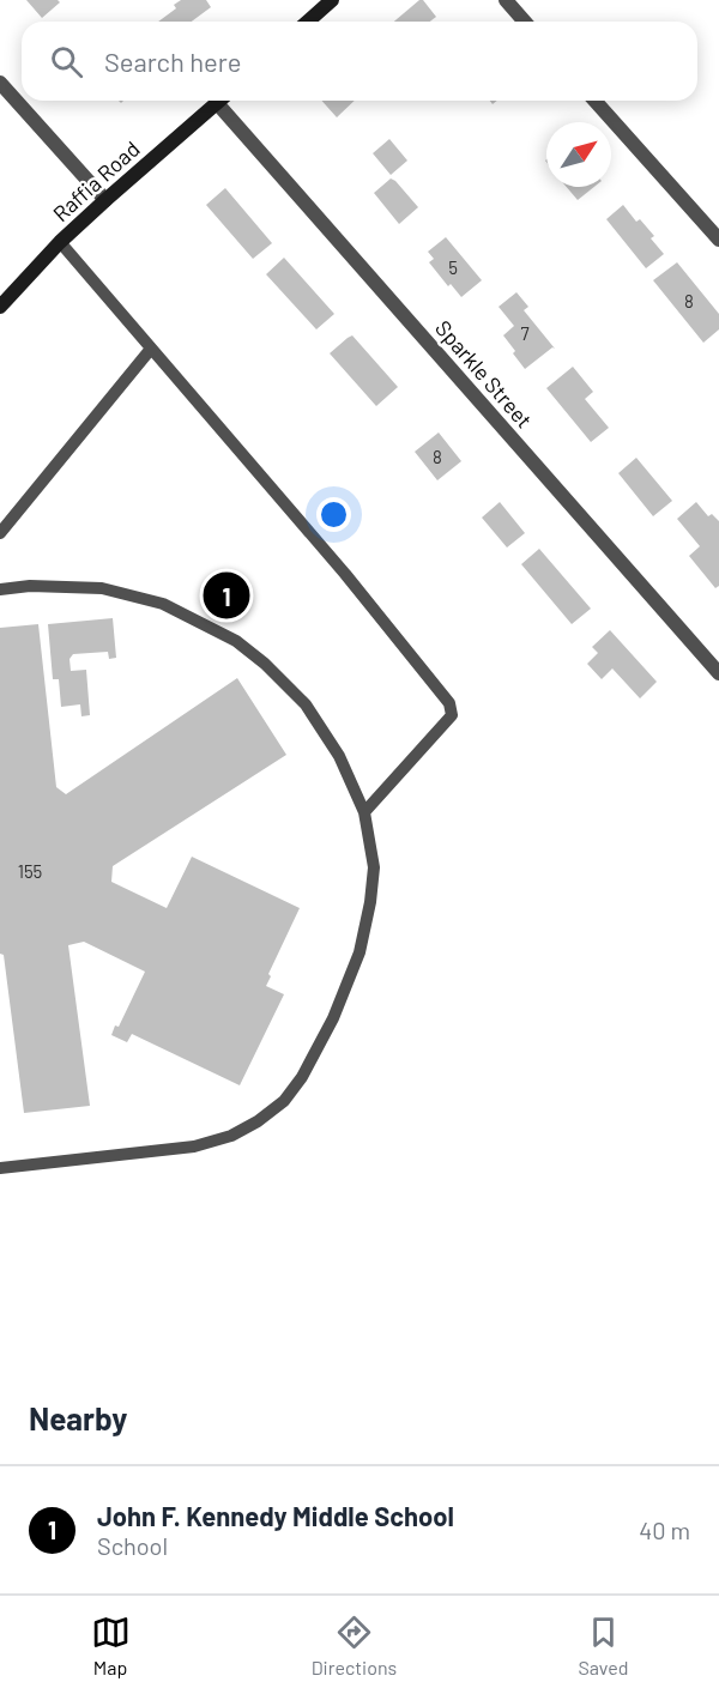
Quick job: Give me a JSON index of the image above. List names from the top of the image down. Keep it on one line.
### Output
{"streets":{"main road":["Raffia Road"],"street":["Sparkle Street"]},"house_numbers":["5","8","7","8","155"],"north":"top right","page":{"search":"Search here","pins":"1","heading":"Nearby","list":[{"mark":"1","name":"John F. Kennedy Middle School","note":"School","value":"40 m"}],"nav":["Map","Directions","Saved"]}}
